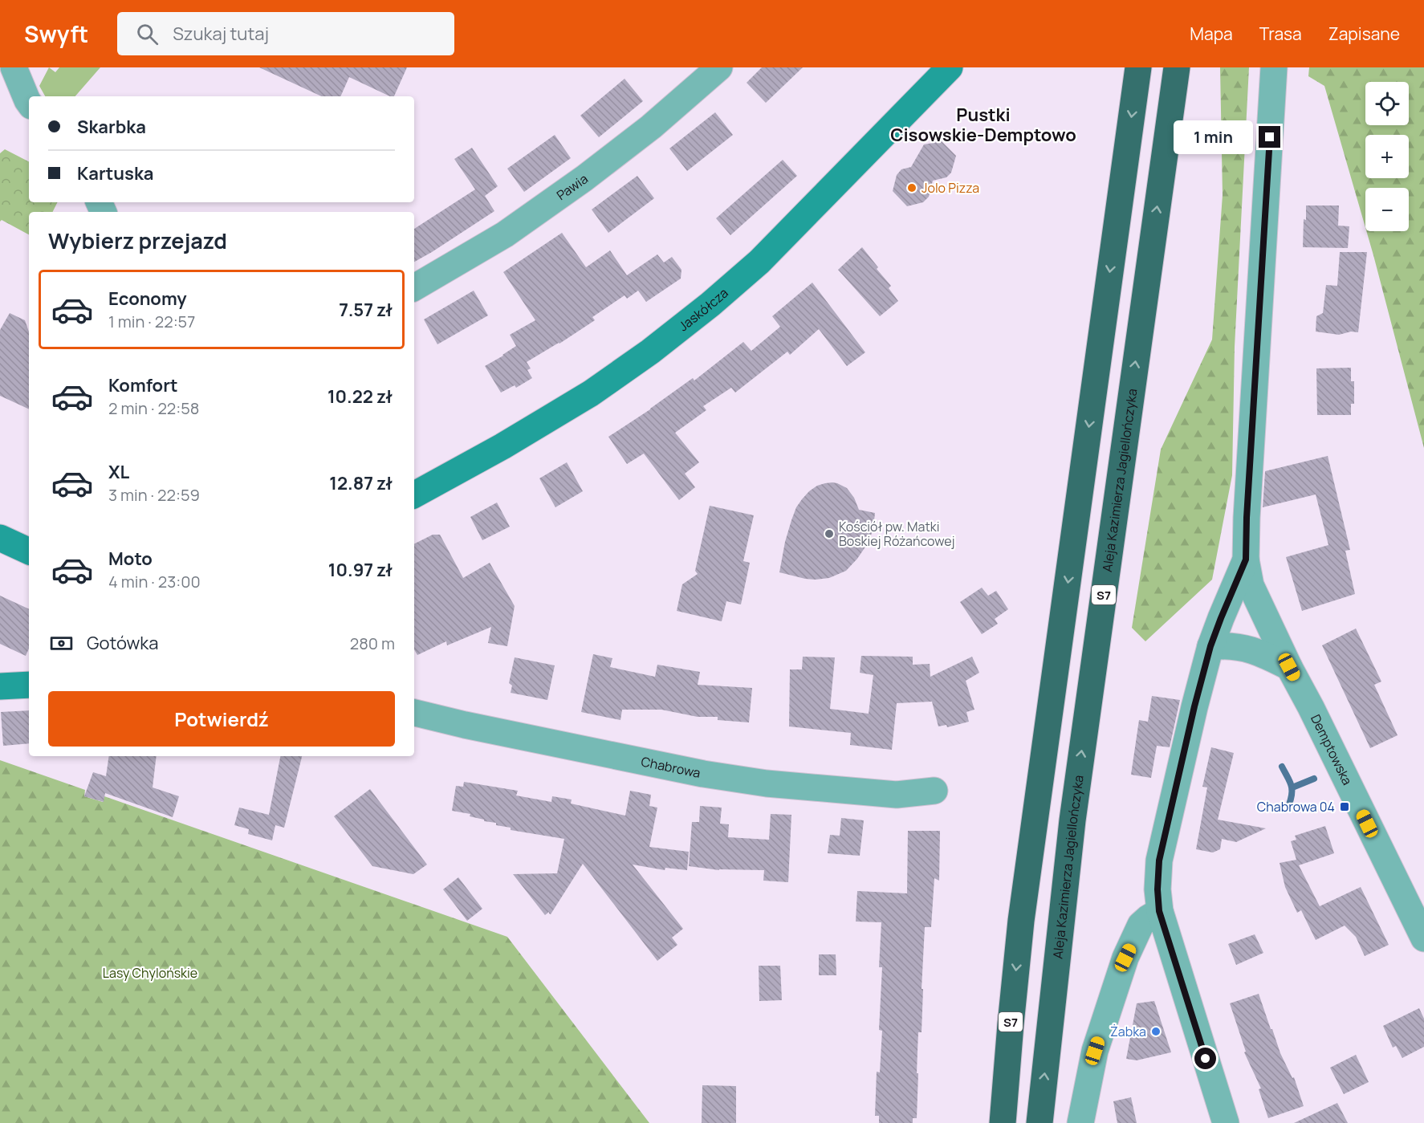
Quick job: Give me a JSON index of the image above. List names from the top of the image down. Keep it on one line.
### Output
{"streets":{"highway":["Aleja Kazimierza Jagiellończyka","S7"],"street":["Pawia","Jaskółcza","Demptowska","Chabrowa"]},"districts":["Pustki Cisowskie-Demptowo"],"parks":["Lasy Chylońskie"],"places":{"other":["Jolo Pizza","Kościół pw. Matki Boskiej Różańcowej","Żabka"],"transit":["Chabrowa 04"]},"page":{"header":"Swyft","search":"Szukaj tutaj","nav":["Mapa","Trasa","Zapisane"],"map_buttons":["+","−"],"banner":["Skarbka","Kartuska"],"bubble":"1 min","heading":"Wybierz przejazd","list":[{"name":"Economy","note":"1 min · 22:57","value":"7.57 zł"},{"name":"Komfort","note":"2 min · 22:58","value":"10.22 zł"},{"name":"XL","note":"3 min · 22:59","value":"12.87 zł"},{"name":"Moto","note":"4 min · 23:00","value":"10.97 zł"}],"pay":["Gotówka","280 m"],"buttons":"Potwierdź"}}
